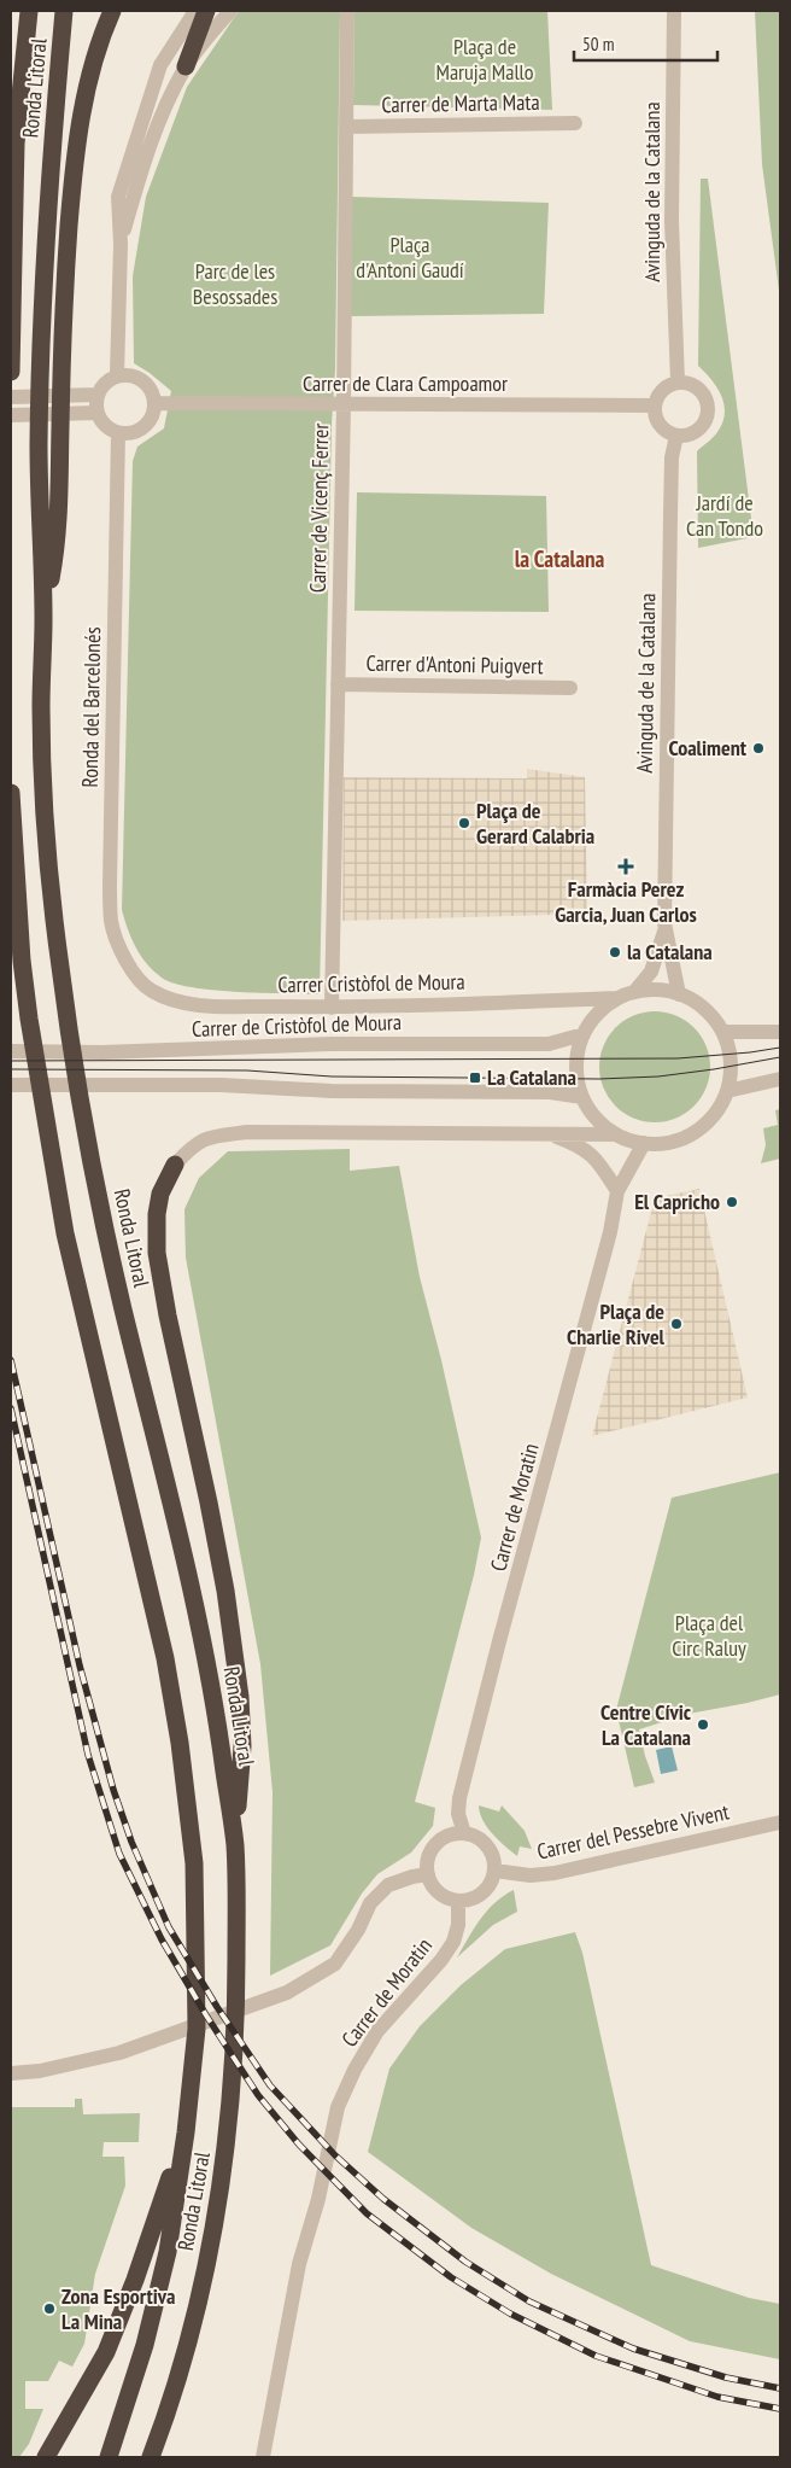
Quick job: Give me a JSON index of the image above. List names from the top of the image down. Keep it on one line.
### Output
{"streets":{"highway":["Ronda Litoral"],"street":["Carrer de Marta Mata","Avinguda de la Catalana","Carrer de Clara Campoamor","Carrer de Vicenç Ferrer","Carrer d'Antoni Puigvert","Ronda del Barcelonés","Carrer Cristòfol de Moura","Carrer de Cristòfol de Moura","Carrer de Moratin","Carrer del Pessebre Vivent"]},"crossings":[["Carrer de Marta Mata","Carrer de Vicenç Ferrer"],["Avinguda de la Catalana","Carrer de Clara Campoamor"],["Avinguda de la Catalana","Carrer Cristòfol de Moura"],["Avinguda de la Catalana","Carrer de Cristòfol de Moura"],["Avinguda de la Catalana","Carrer de Moratin"],["Carrer de Clara Campoamor","Carrer de Vicenç Ferrer"],["Carrer de Clara Campoamor","Ronda del Barcelonés"],["Carrer de Vicenç Ferrer","Carrer d'Antoni Puigvert"],["Carrer de Vicenç Ferrer","Carrer Cristòfol de Moura"],["Ronda del Barcelonés","Carrer Cristòfol de Moura"],["Carrer Cristòfol de Moura","Carrer de Cristòfol de Moura"],["Carrer Cristòfol de Moura","Carrer de Moratin"],["Carrer de Cristòfol de Moura","Carrer de Moratin"],["Carrer de Moratin","Carrer del Pessebre Vivent"]],"districts":["la Catalana"],"parks":["Plaça de Maruja Mallo","Plaça d'Antoni Gaudí","Parc de les Besossades","Jardí de Can Tondo","Plaça del Circ Raluy"],"places":{"other":["Coaliment","Plaça de Gerard Calabria","la Catalana","El Capricho","Plaça de Charlie Rivel","Centre Cívic La Catalana","Zona Esportiva La Mina"],"health":["Farmàcia Perez Garcia, Juan Carlos"],"transit":["La Catalana"]},"scale_bar":"50 m"}
